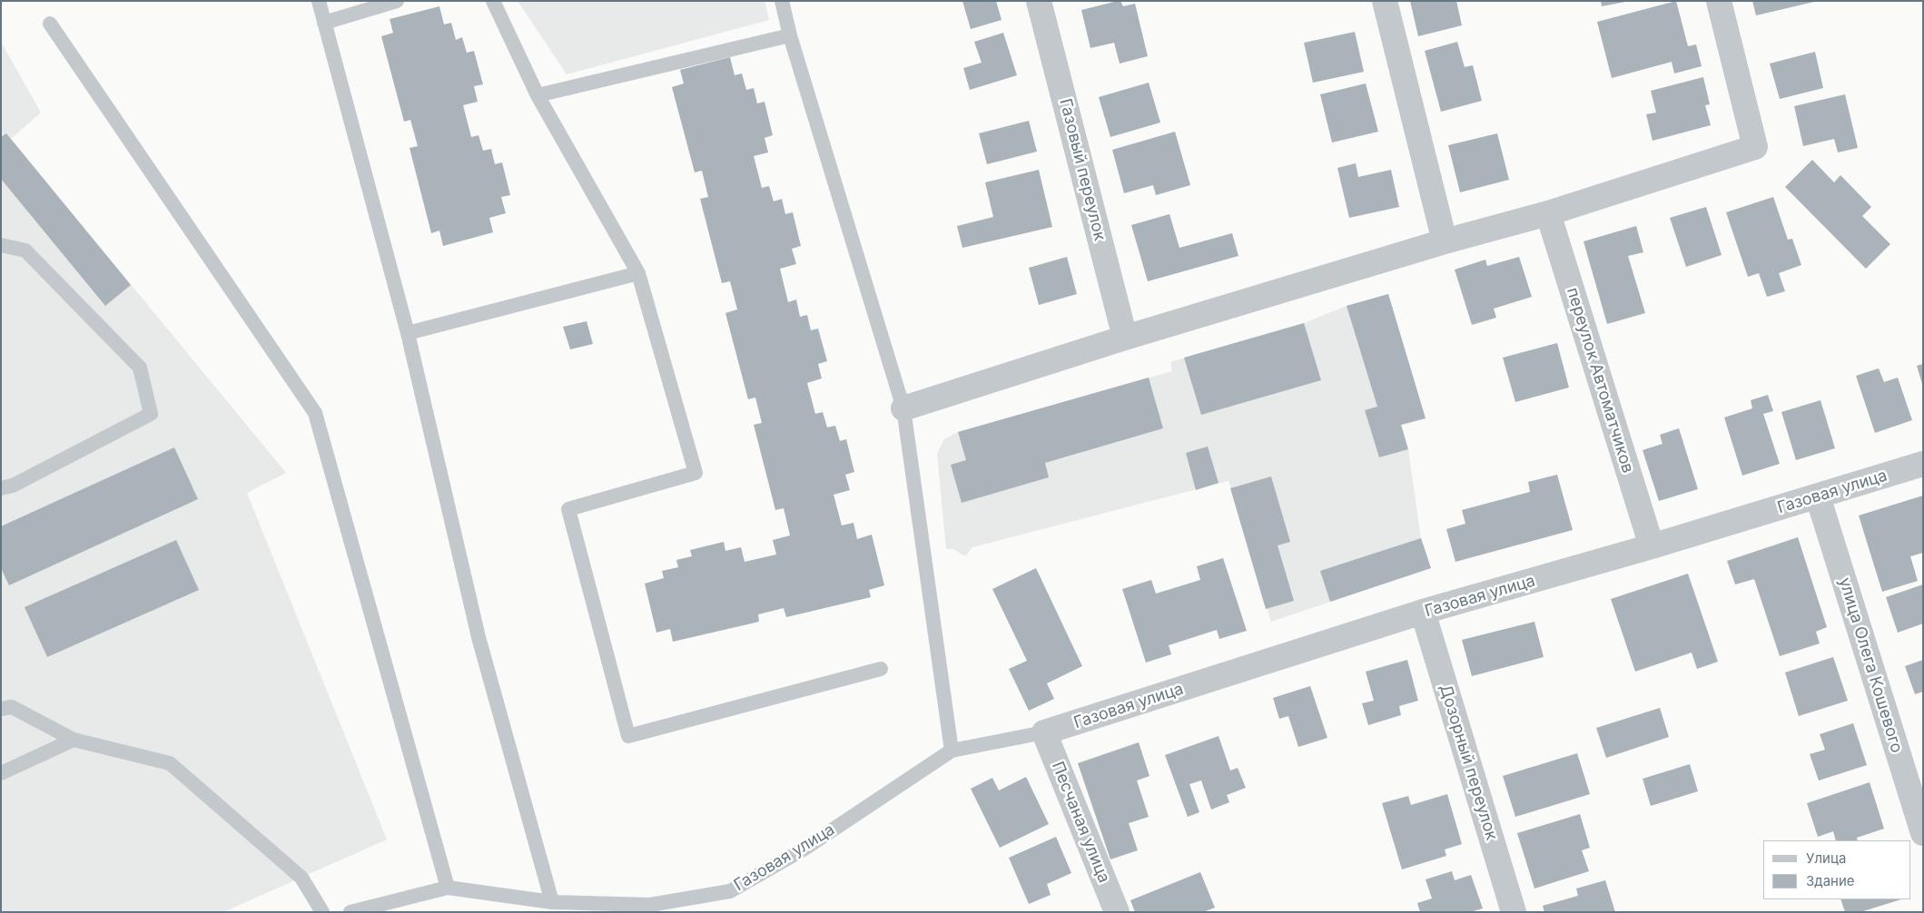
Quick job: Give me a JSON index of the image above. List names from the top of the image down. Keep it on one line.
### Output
{"streets":{"street":["Газовый переулок","переулок Автоматчиков","Газовая улица","улица Олега Кошевого","Дозорный переулок","Песчаная улица"]},"crossings":[["переулок Автоматчиков","Газовая улица"],["Газовая улица","улица Олега Кошевого"],["Газовая улица","Дозорный переулок"],["Газовая улица","Песчаная улица"]],"legend":["Улица","Здание"]}
